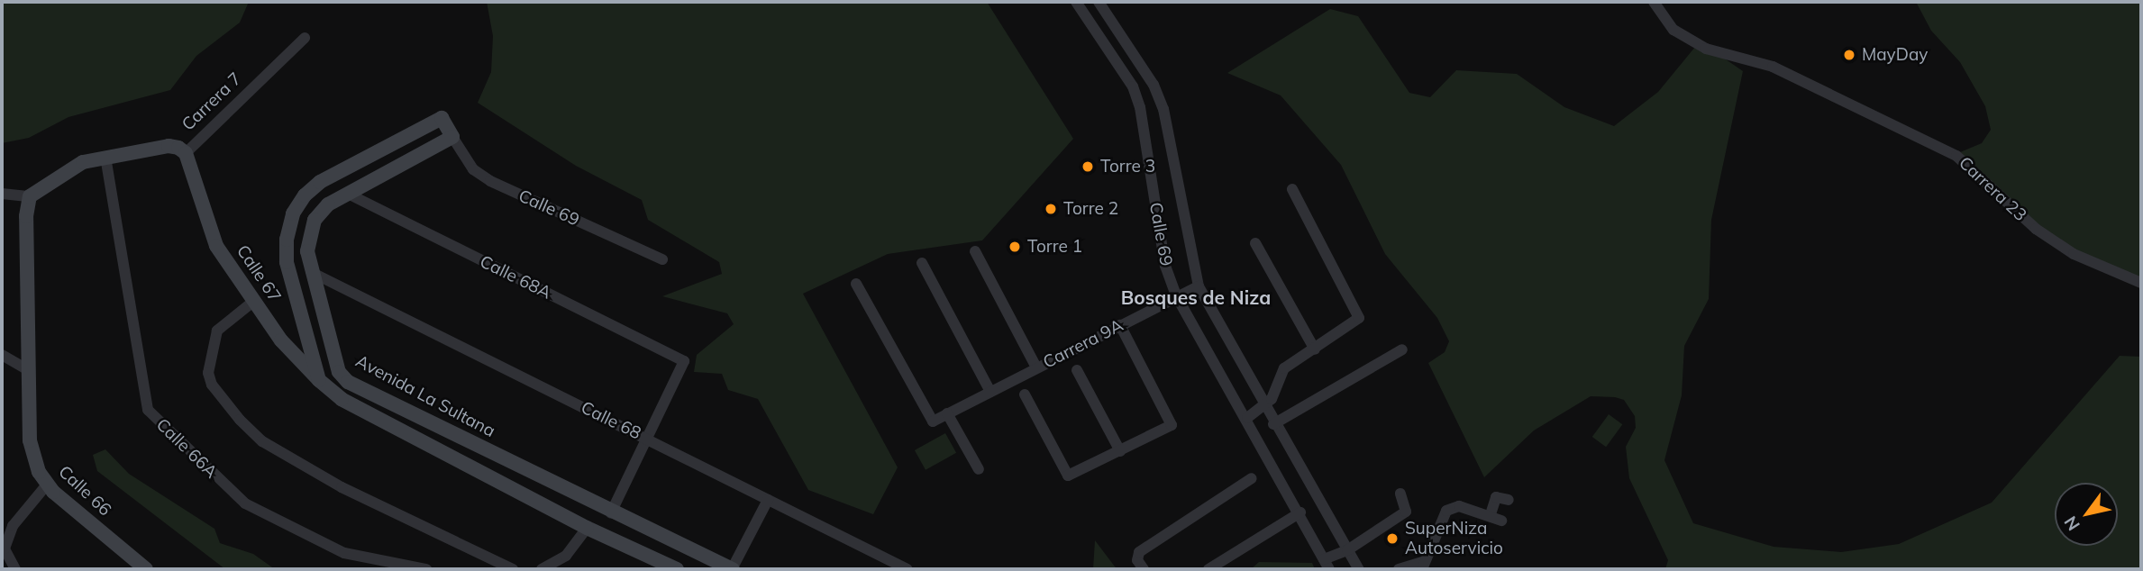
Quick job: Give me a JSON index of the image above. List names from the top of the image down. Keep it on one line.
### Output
{"streets":{"street":["Carrera 7","Carrera 23","Calle 69","Calle 67","Calle 68A","Carrera 9A","Avenida La Sultana","Calle 68","Calle 66A","Calle 66"]},"crossings":[["Carrera 7","Calle 67"],["Carrera 7","Calle 66A"],["Carrera 7","Calle 66"],["Calle 69","Carrera 9A"],["Calle 69","Avenida La Sultana"],["Calle 68A","Avenida La Sultana"],["Calle 68A","Calle 68"],["Avenida La Sultana","Calle 68"]],"districts":["Bosques de Niza"],"places":["MayDay","Torre 3","Torre 2","Torre 1","SuperNiza Autoservicio"],"north":"bottom left"}
